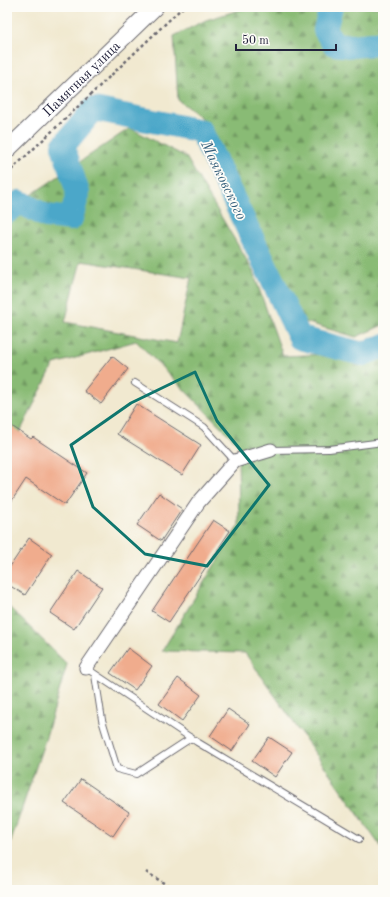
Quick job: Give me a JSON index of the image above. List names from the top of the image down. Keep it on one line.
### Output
{"streets":{"street":["Памятная улица"]},"water":["Маяковского"],"scale_bar":"50 m"}
